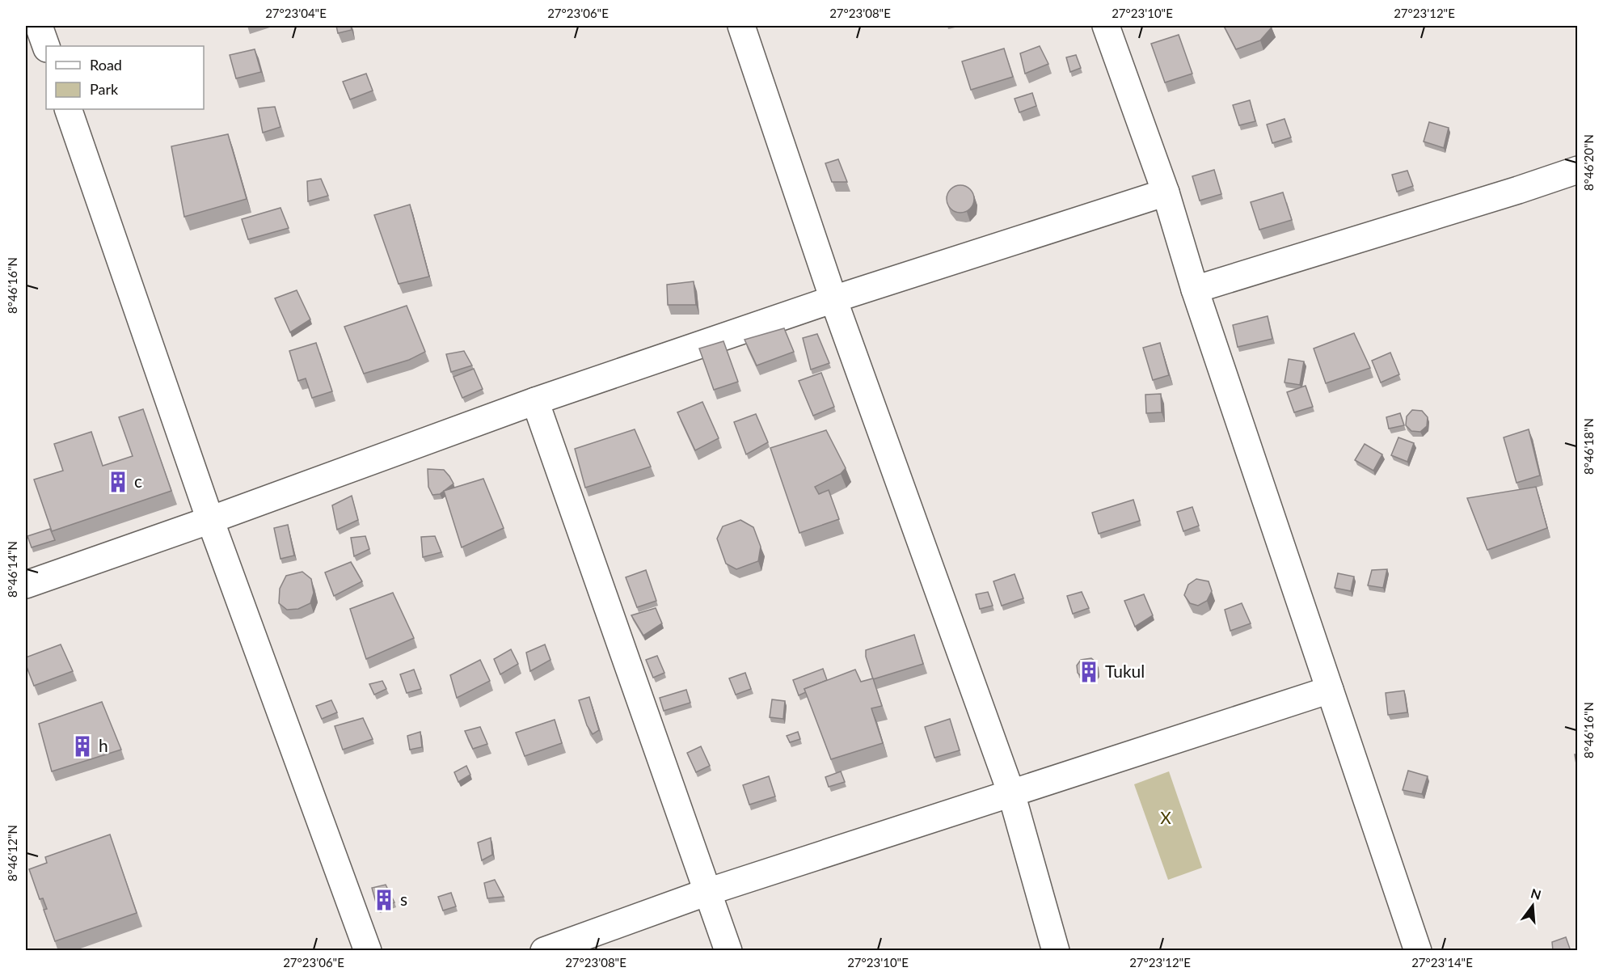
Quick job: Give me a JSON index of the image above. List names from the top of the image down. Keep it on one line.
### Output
{"parks":["X"],"places":{"building":["c","Tukul","h","s"]},"legend":["Road","Park"],"north":"top","coordinates":["27°23'04\"E","27°23'06\"E","27°23'08\"E","27°23'10\"E","27°23'12\"E","8°46'20\"N","8°46'16\"N","8°46'18\"N","8°46'14\"N","8°46'12\"N","27°23'14\"E"]}
